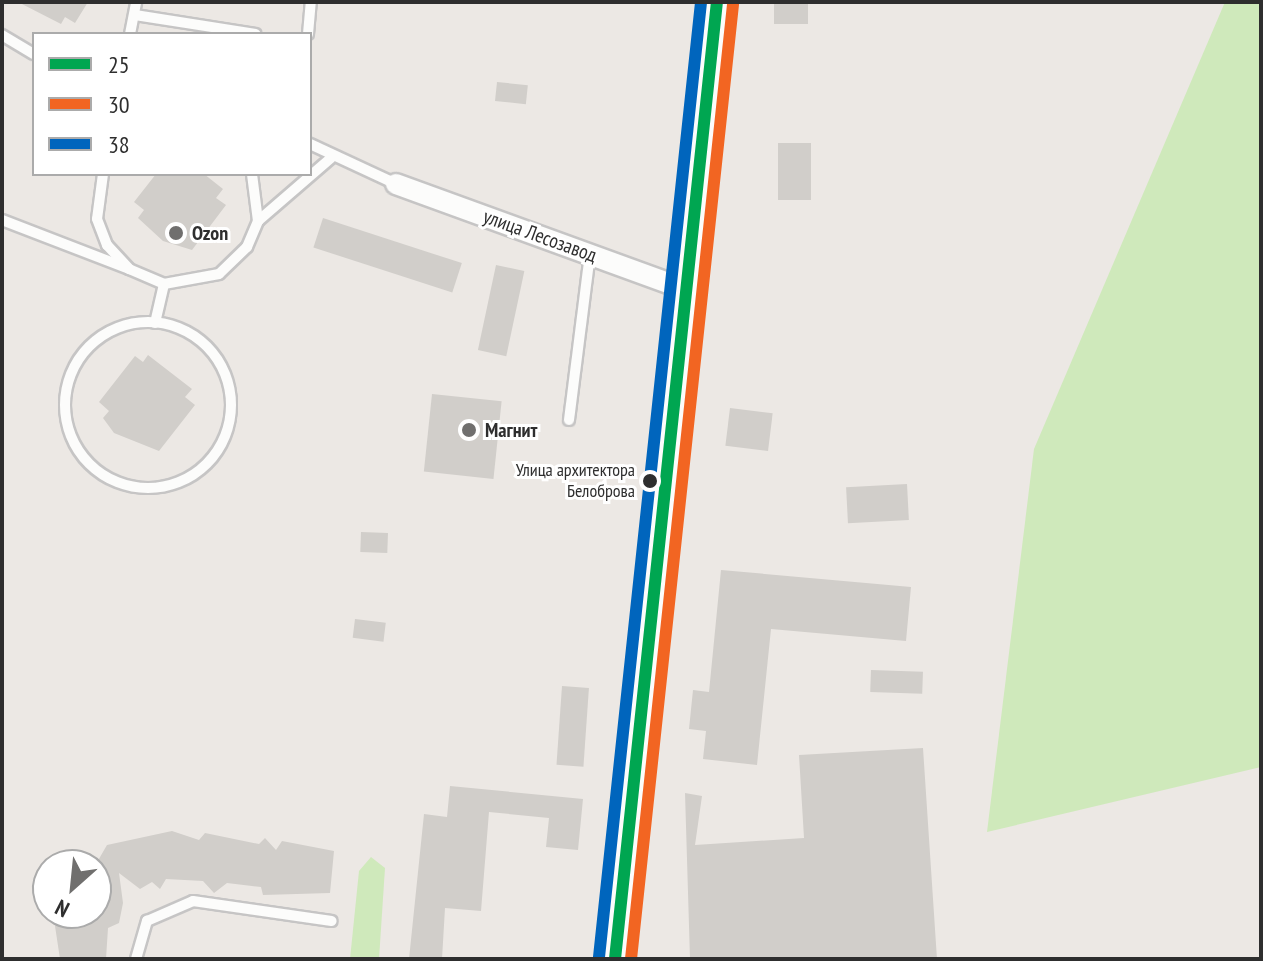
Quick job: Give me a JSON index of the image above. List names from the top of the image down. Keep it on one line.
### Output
{"streets":{"street":["улица Лесозавод"]},"places":["Ozon","Магнит","Улица архитектора Белоброва"],"lines":["transit line 25","transit line 38","transit line 30"],"legend":["25","30","38"],"north":"bottom left"}
